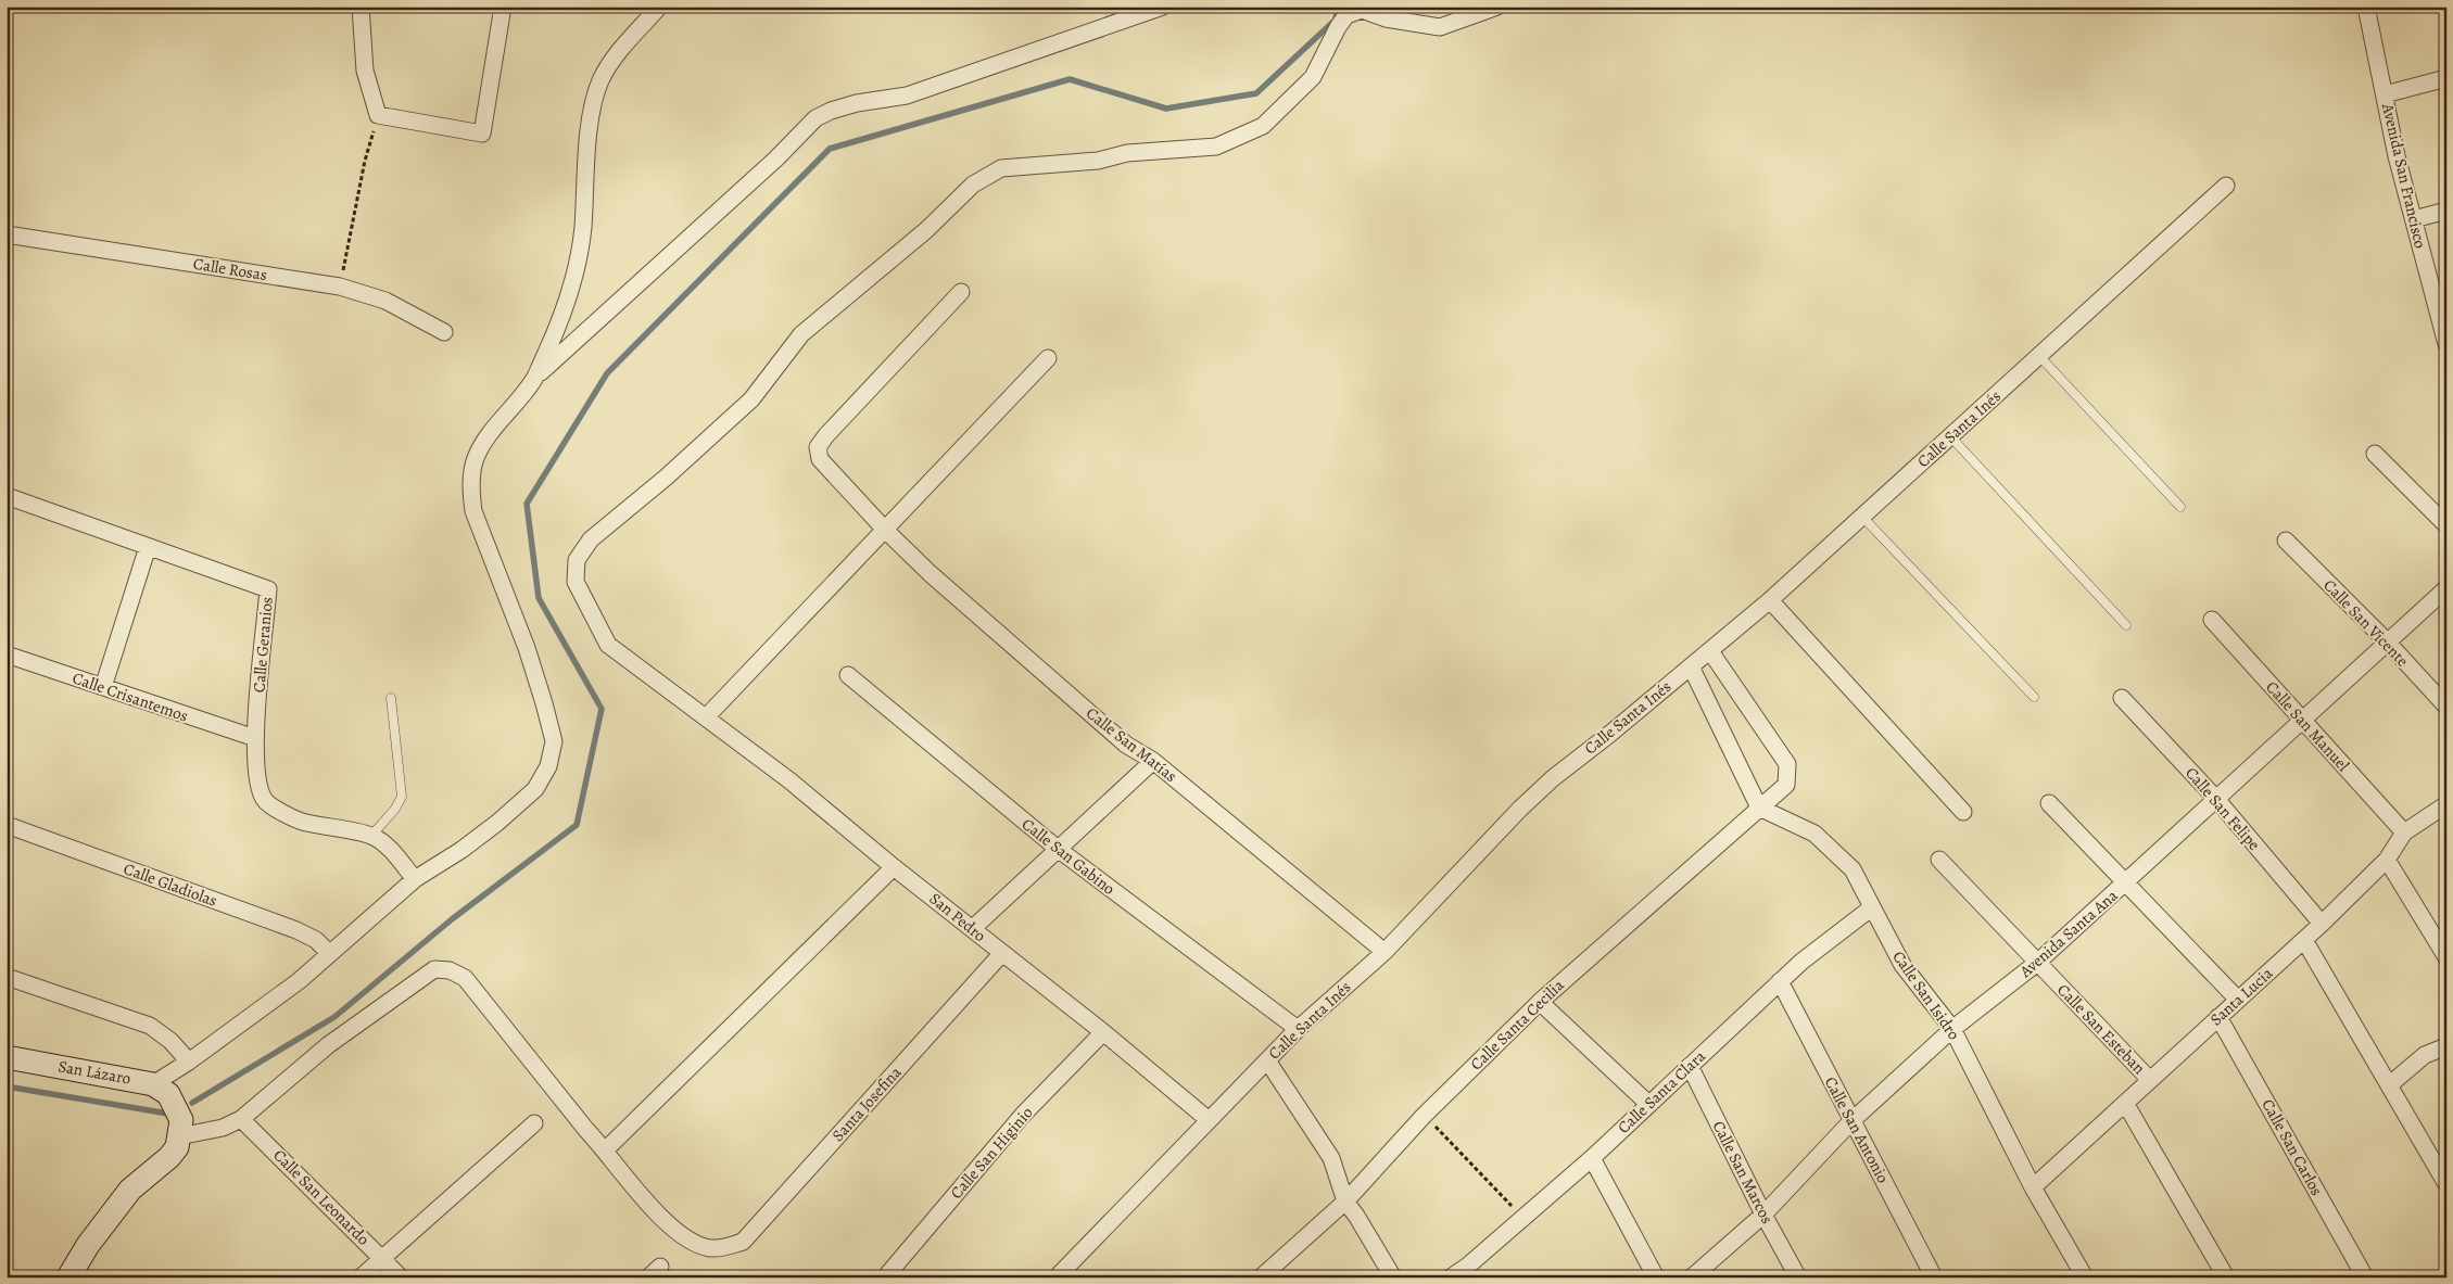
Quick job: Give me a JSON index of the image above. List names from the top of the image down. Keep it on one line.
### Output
{"streets":{"main road":["San Lázaro"],"street":["Avenida San Francisco","Calle Rosas","Calle Santa Inés","Calle San Vicente","Calle Geranios","Calle Crisantemos","Calle San Manuel","Calle San Matías","Calle San Felipe","Calle San Gabino","Calle Gladiolas","San Pedro","Avenida Santa Ana","Calle San Isidro","Santa Lucia","Calle Santa Cecilia","Calle San Esteban","Calle Santa Clara","Santa Josefina","Calle San Antonio","Calle San Carlos","Calle San Higinio","Calle San Marcos","Calle San Leonardo"]},"crossings":[["Calle Santa Inés","Calle San Matías"],["Calle Santa Inés","Calle San Gabino"],["Calle Santa Inés","San Pedro"],["Calle Santa Inés","Calle Santa Cecilia"],["Calle San Vicente","Avenida Santa Ana"],["Calle Geranios","Calle Crisantemos"],["Calle San Manuel","Avenida Santa Ana"],["Calle San Manuel","Santa Lucia"],["Calle San Felipe","Avenida Santa Ana"],["Calle San Felipe","Santa Lucia"],["San Pedro","Santa Josefina"],["San Pedro","Calle San Higinio"],["Avenida Santa Ana","Calle San Isidro"],["Avenida Santa Ana","Calle San Esteban"],["Avenida Santa Ana","Calle San Antonio"],["Avenida Santa Ana","Calle San Marcos"],["Calle San Isidro","Santa Lucia"],["Calle San Isidro","Calle Santa Cecilia"],["Calle San Isidro","Calle Santa Clara"],["Santa Lucia","Calle San Esteban"],["Santa Lucia","Calle San Carlos"],["Calle Santa Clara","Calle San Antonio"],["Calle Santa Clara","Calle San Marcos"]]}
